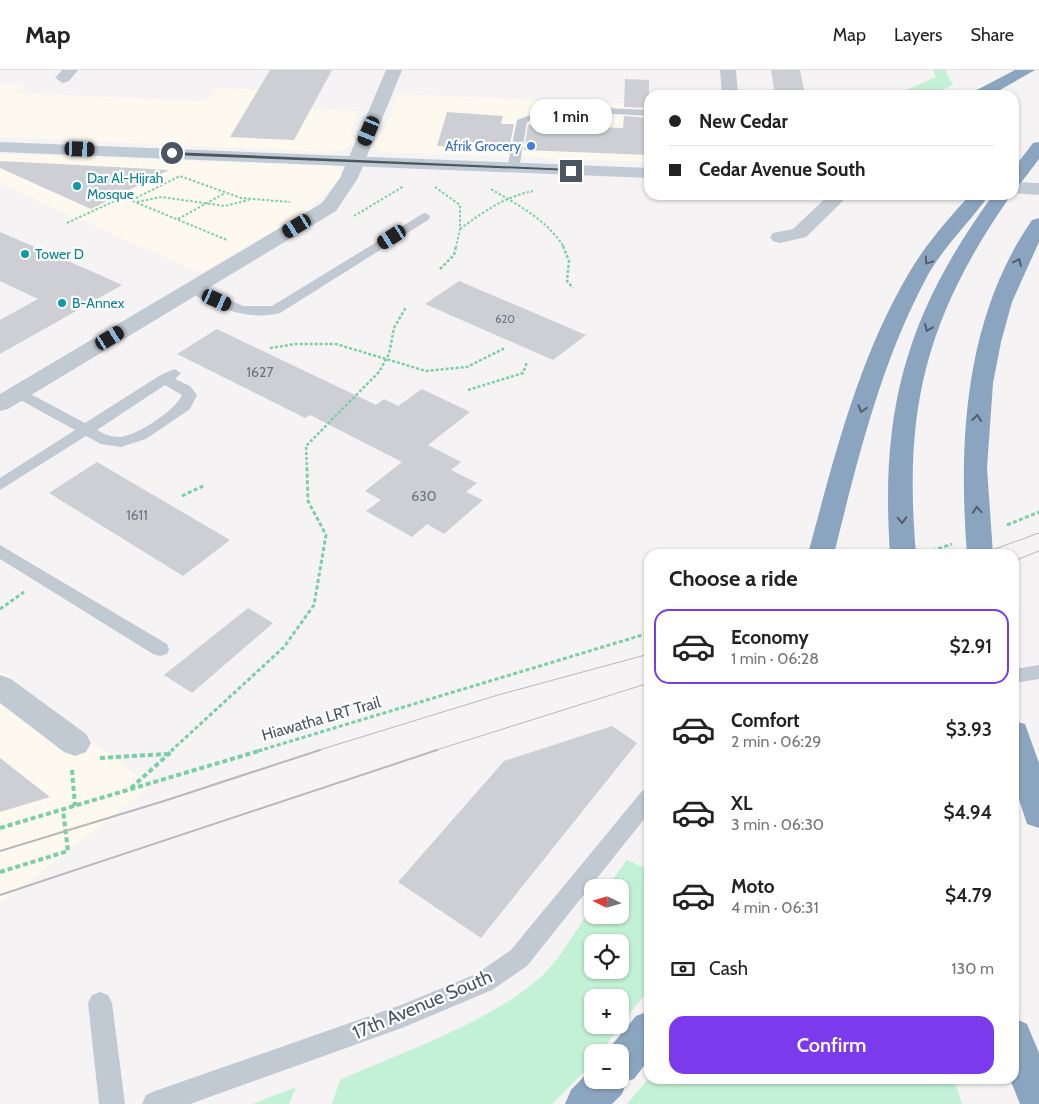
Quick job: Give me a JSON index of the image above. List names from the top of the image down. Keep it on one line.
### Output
{"streets":{"lane":["17th Avenue South"],"path":["Hiawatha LRT Trail"]},"places":["Afrik Grocery","Dar Al-Hijrah Mosque","Tower D","B-Annex"],"house_numbers":["620","1627","630","1611"],"north":"left","page":{"header":"Map","nav":["Map","Layers","Share"],"banner":["New Cedar","Cedar Avenue South"],"bubble":"1 min","heading":"Choose a ride","list":[{"name":"Economy","note":"1 min · 06:28","value":"$2.91"},{"name":"Comfort","note":"2 min · 06:29","value":"$3.93"},{"name":"XL","note":"3 min · 06:30","value":"$4.94"},{"name":"Moto","note":"4 min · 06:31","value":"$4.79"}],"map_buttons":["+","−"],"pay":["Cash","130 m"],"buttons":"Confirm"}}
